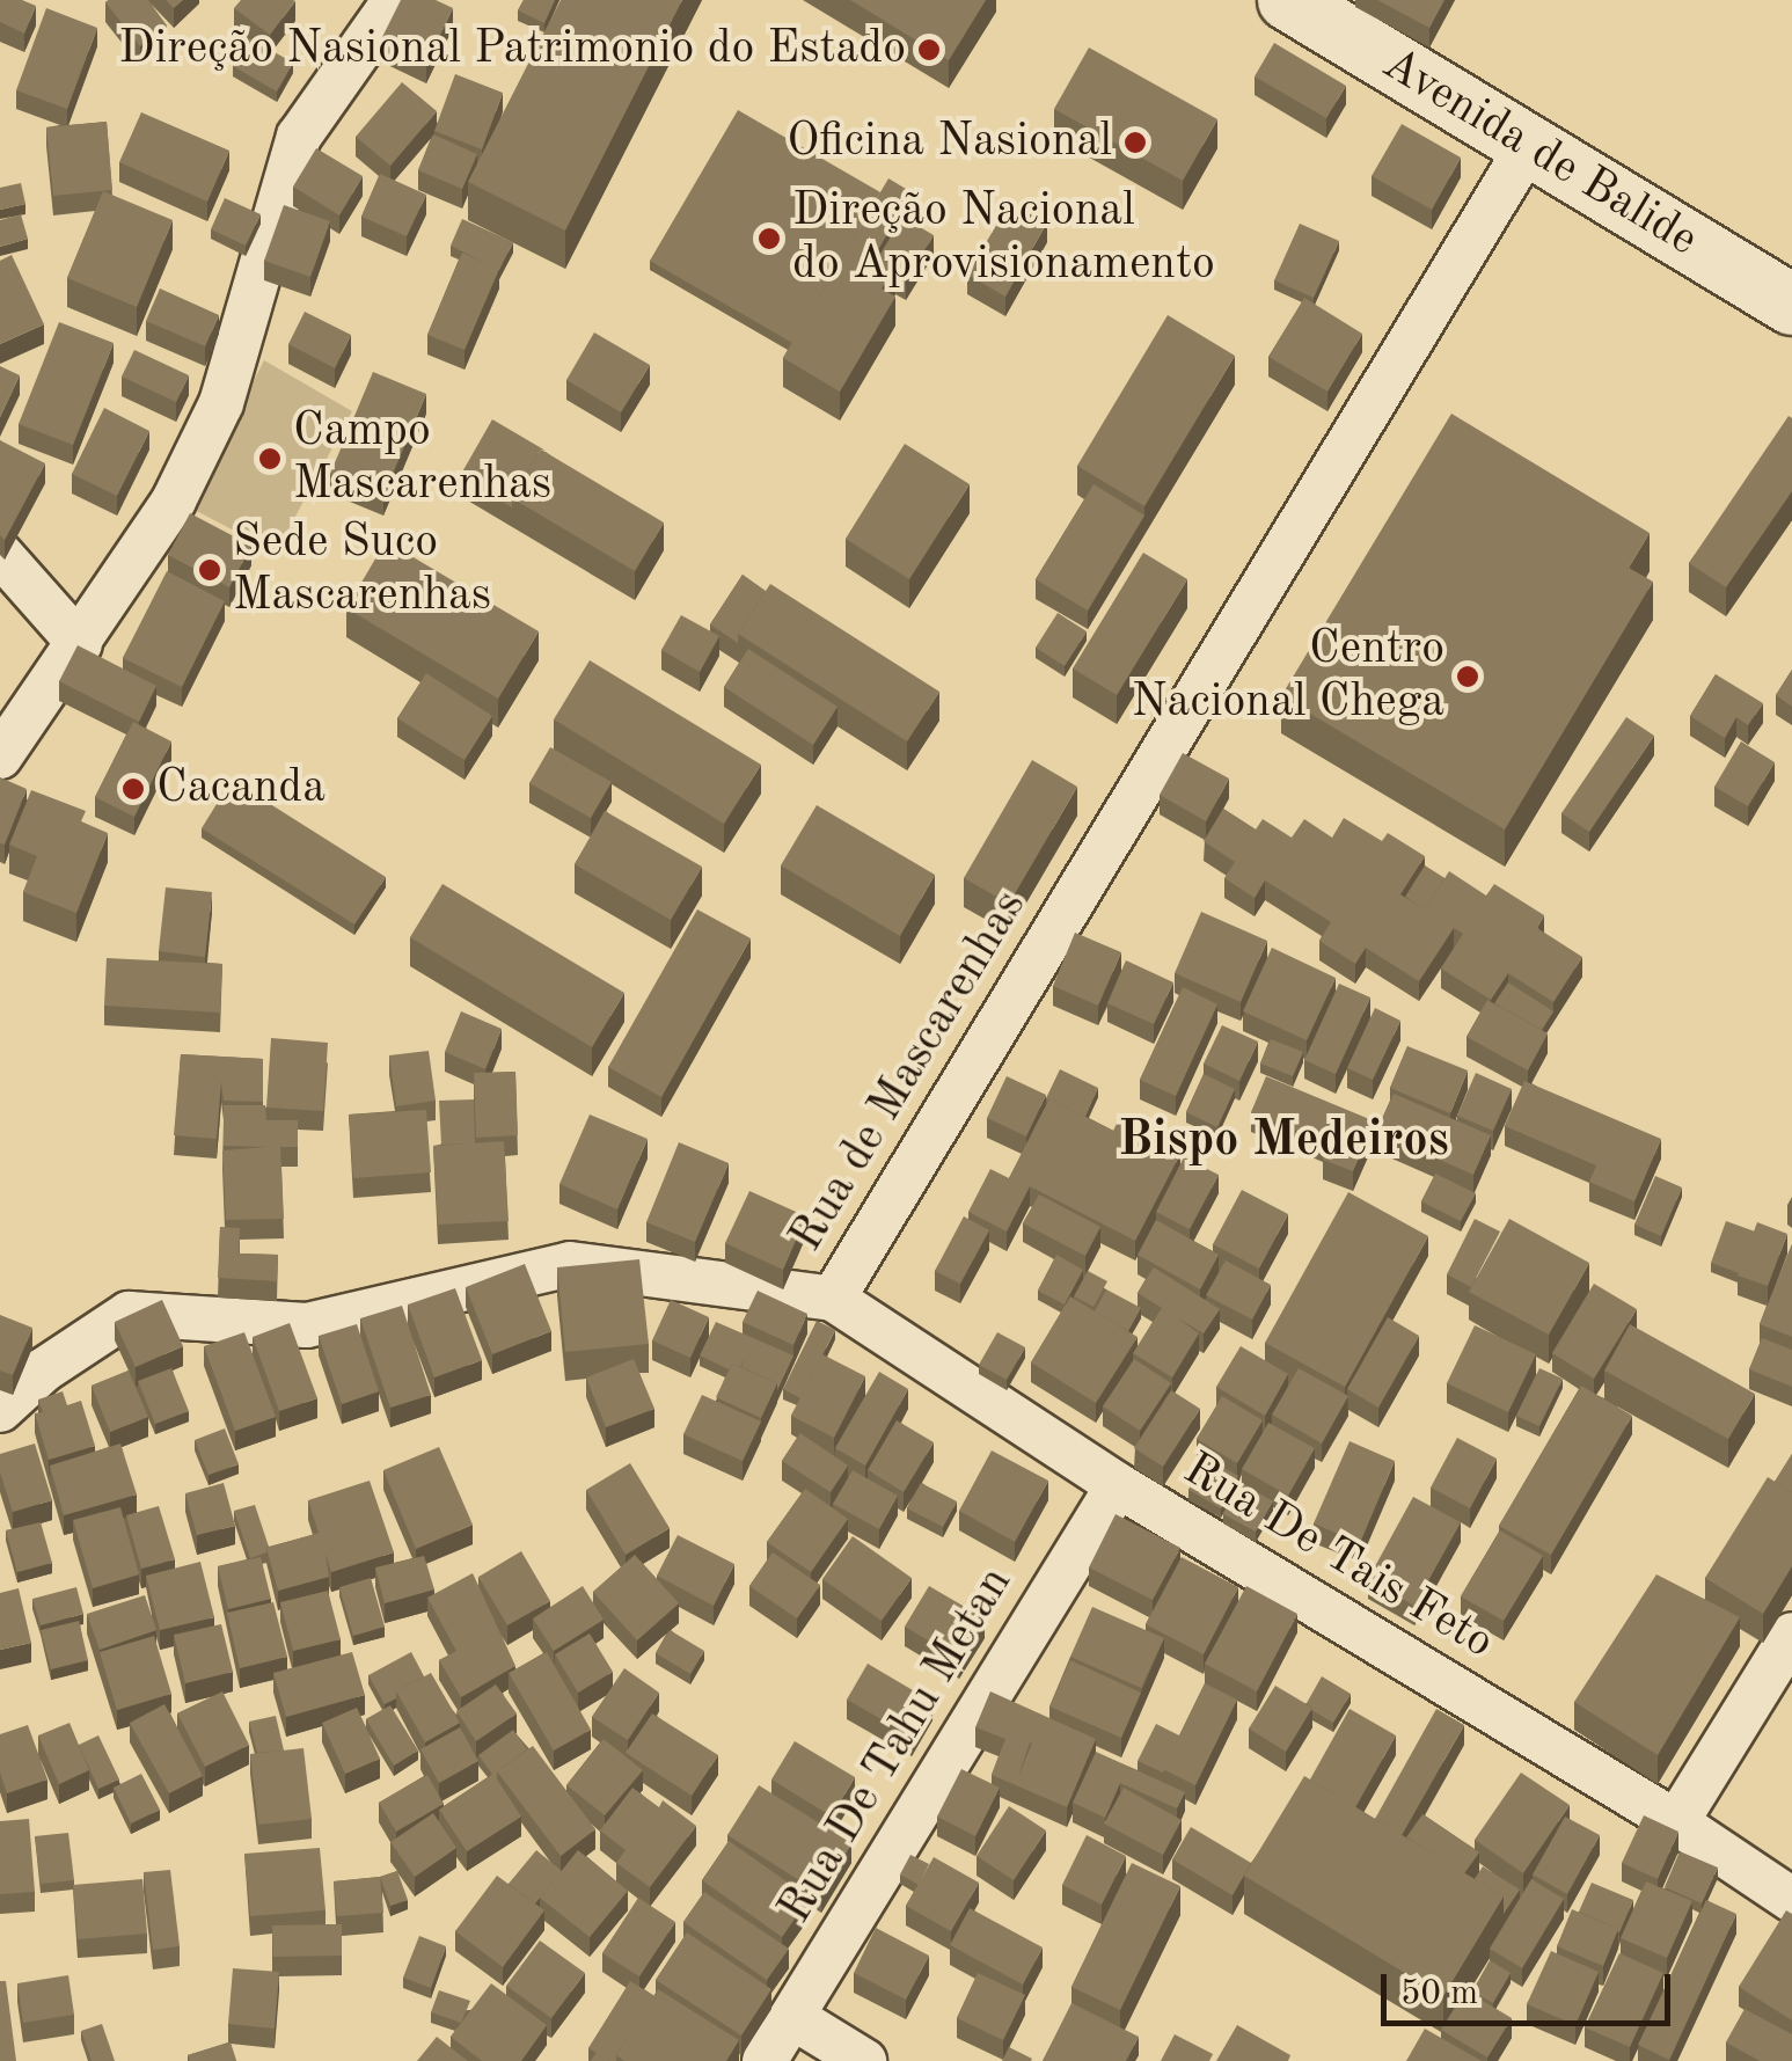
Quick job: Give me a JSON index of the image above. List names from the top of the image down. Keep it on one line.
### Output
{"streets":{"main road":["Avenida de Balide"],"street":["Rua de Mascarenhas","Rua De Tais Feto","Rua De Tahu Metan"]},"crossings":[["Avenida de Balide","Rua de Mascarenhas"],["Rua de Mascarenhas","Rua De Tais Feto"],["Rua De Tais Feto","Rua De Tahu Metan"]],"districts":["Bispo Medeiros"],"places":["Direção Nasional Patrimonio do Estado","Oficina Nasional","Direção Nacional do Aprovisionamento","Campo Mascarenhas","Sede Suco Mascarenhas","Centro Nacional Chega","Cacanda"],"scale_bar":"50 m"}
